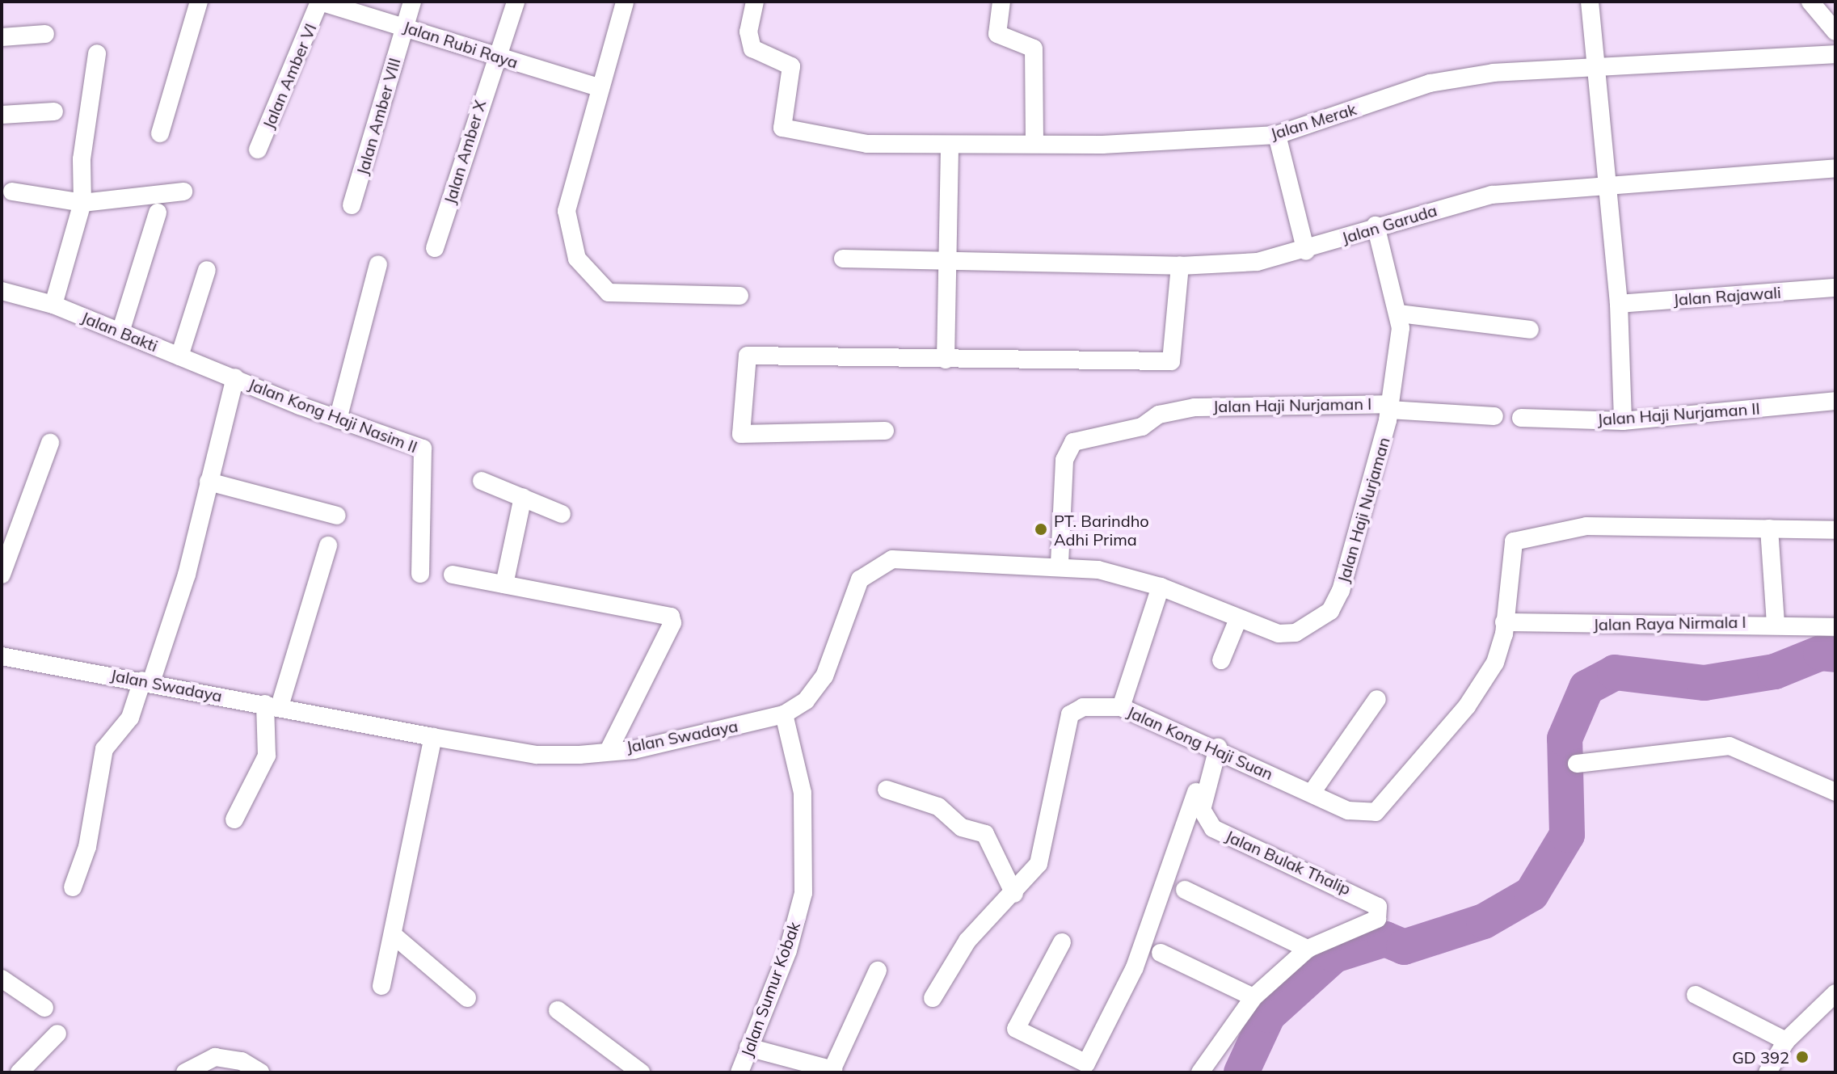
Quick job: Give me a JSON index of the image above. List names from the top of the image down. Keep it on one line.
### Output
{"streets":{"street":["Jalan Rubi Raya","Jalan Amber VI","Jalan Amber VIII","Jalan Merak","Jalan Amber X","Jalan Garuda","Jalan Rajawali","Jalan Bakti","Jalan Haji Nurjaman I","Jalan Haji Nurjaman II","Jalan Kong Haji Nasim II","Jalan Haji Nurjaman","Jalan Raya Nirmala I","Jalan Swadaya","Jalan Kong Haji Suan","Jalan Bulak Thalip","Jalan Sumur Kobak"]},"crossings":[["Jalan Rubi Raya","Jalan Amber VI"],["Jalan Rubi Raya","Jalan Amber VIII"],["Jalan Rubi Raya","Jalan Amber X"],["Jalan Garuda","Jalan Haji Nurjaman"],["Jalan Bakti","Jalan Kong Haji Nasim II"],["Jalan Haji Nurjaman I","Jalan Haji Nurjaman"],["Jalan Haji Nurjaman I","Jalan Swadaya"],["Jalan Haji Nurjaman","Jalan Swadaya"],["Jalan Haji Nurjaman","Jalan Kong Haji Suan"],["Jalan Raya Nirmala I","Jalan Kong Haji Suan"],["Jalan Swadaya","Jalan Kong Haji Suan"],["Jalan Swadaya","Jalan Sumur Kobak"],["Jalan Kong Haji Suan","Jalan Bulak Thalip"]],"places":["PT. Barindho Adhi Prima","GD 392"]}
